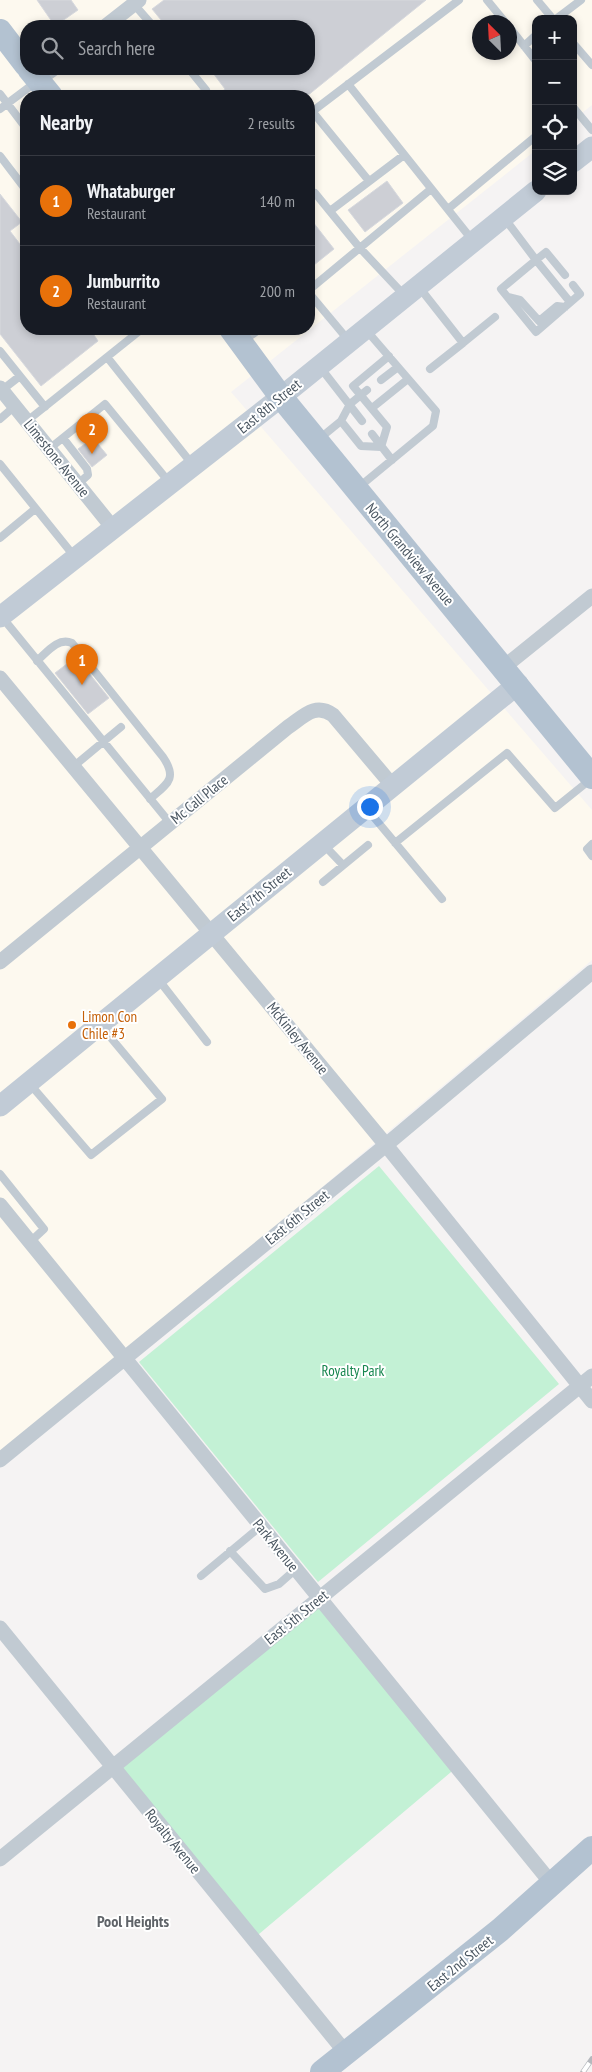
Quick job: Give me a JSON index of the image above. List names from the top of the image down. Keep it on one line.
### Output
{"streets":{"main road":["East 8th Street","North Grandview Avenue","East 7th Street","East 2nd Street"],"street":["Limestone Avenue","Mc Call Place","McKinley Avenue","East 6th Street","Park Avenue","East 5th Street","Royalty Avenue"]},"crossings":[["East 8th Street","Limestone Avenue"],["East 8th Street","North Grandview Avenue"],["North Grandview Avenue","East 7th Street"],["Mc Call Place","East 7th Street"],["Mc Call Place","McKinley Avenue"],["East 7th Street","McKinley Avenue"],["McKinley Avenue","East 6th Street"],["McKinley Avenue","East 5th Street"],["East 6th Street","Park Avenue"],["Park Avenue","East 5th Street"],["Park Avenue","East 2nd Street"],["East 5th Street","Royalty Avenue"],["Royalty Avenue","East 2nd Street"]],"districts":["Pool Heights"],"parks":["Royalty Park"],"places":["Limon Con Chile #3"],"north":"top left","page":{"map_buttons":["+","−"],"search":"Search here","heading":["Nearby","2 results"],"list":[{"mark":"1","name":"Whataburger","note":"Restaurant","value":"140 m"},{"mark":"2","name":"Jumburrito","note":"Restaurant","value":"200 m"}],"pins":["2","1"]}}
